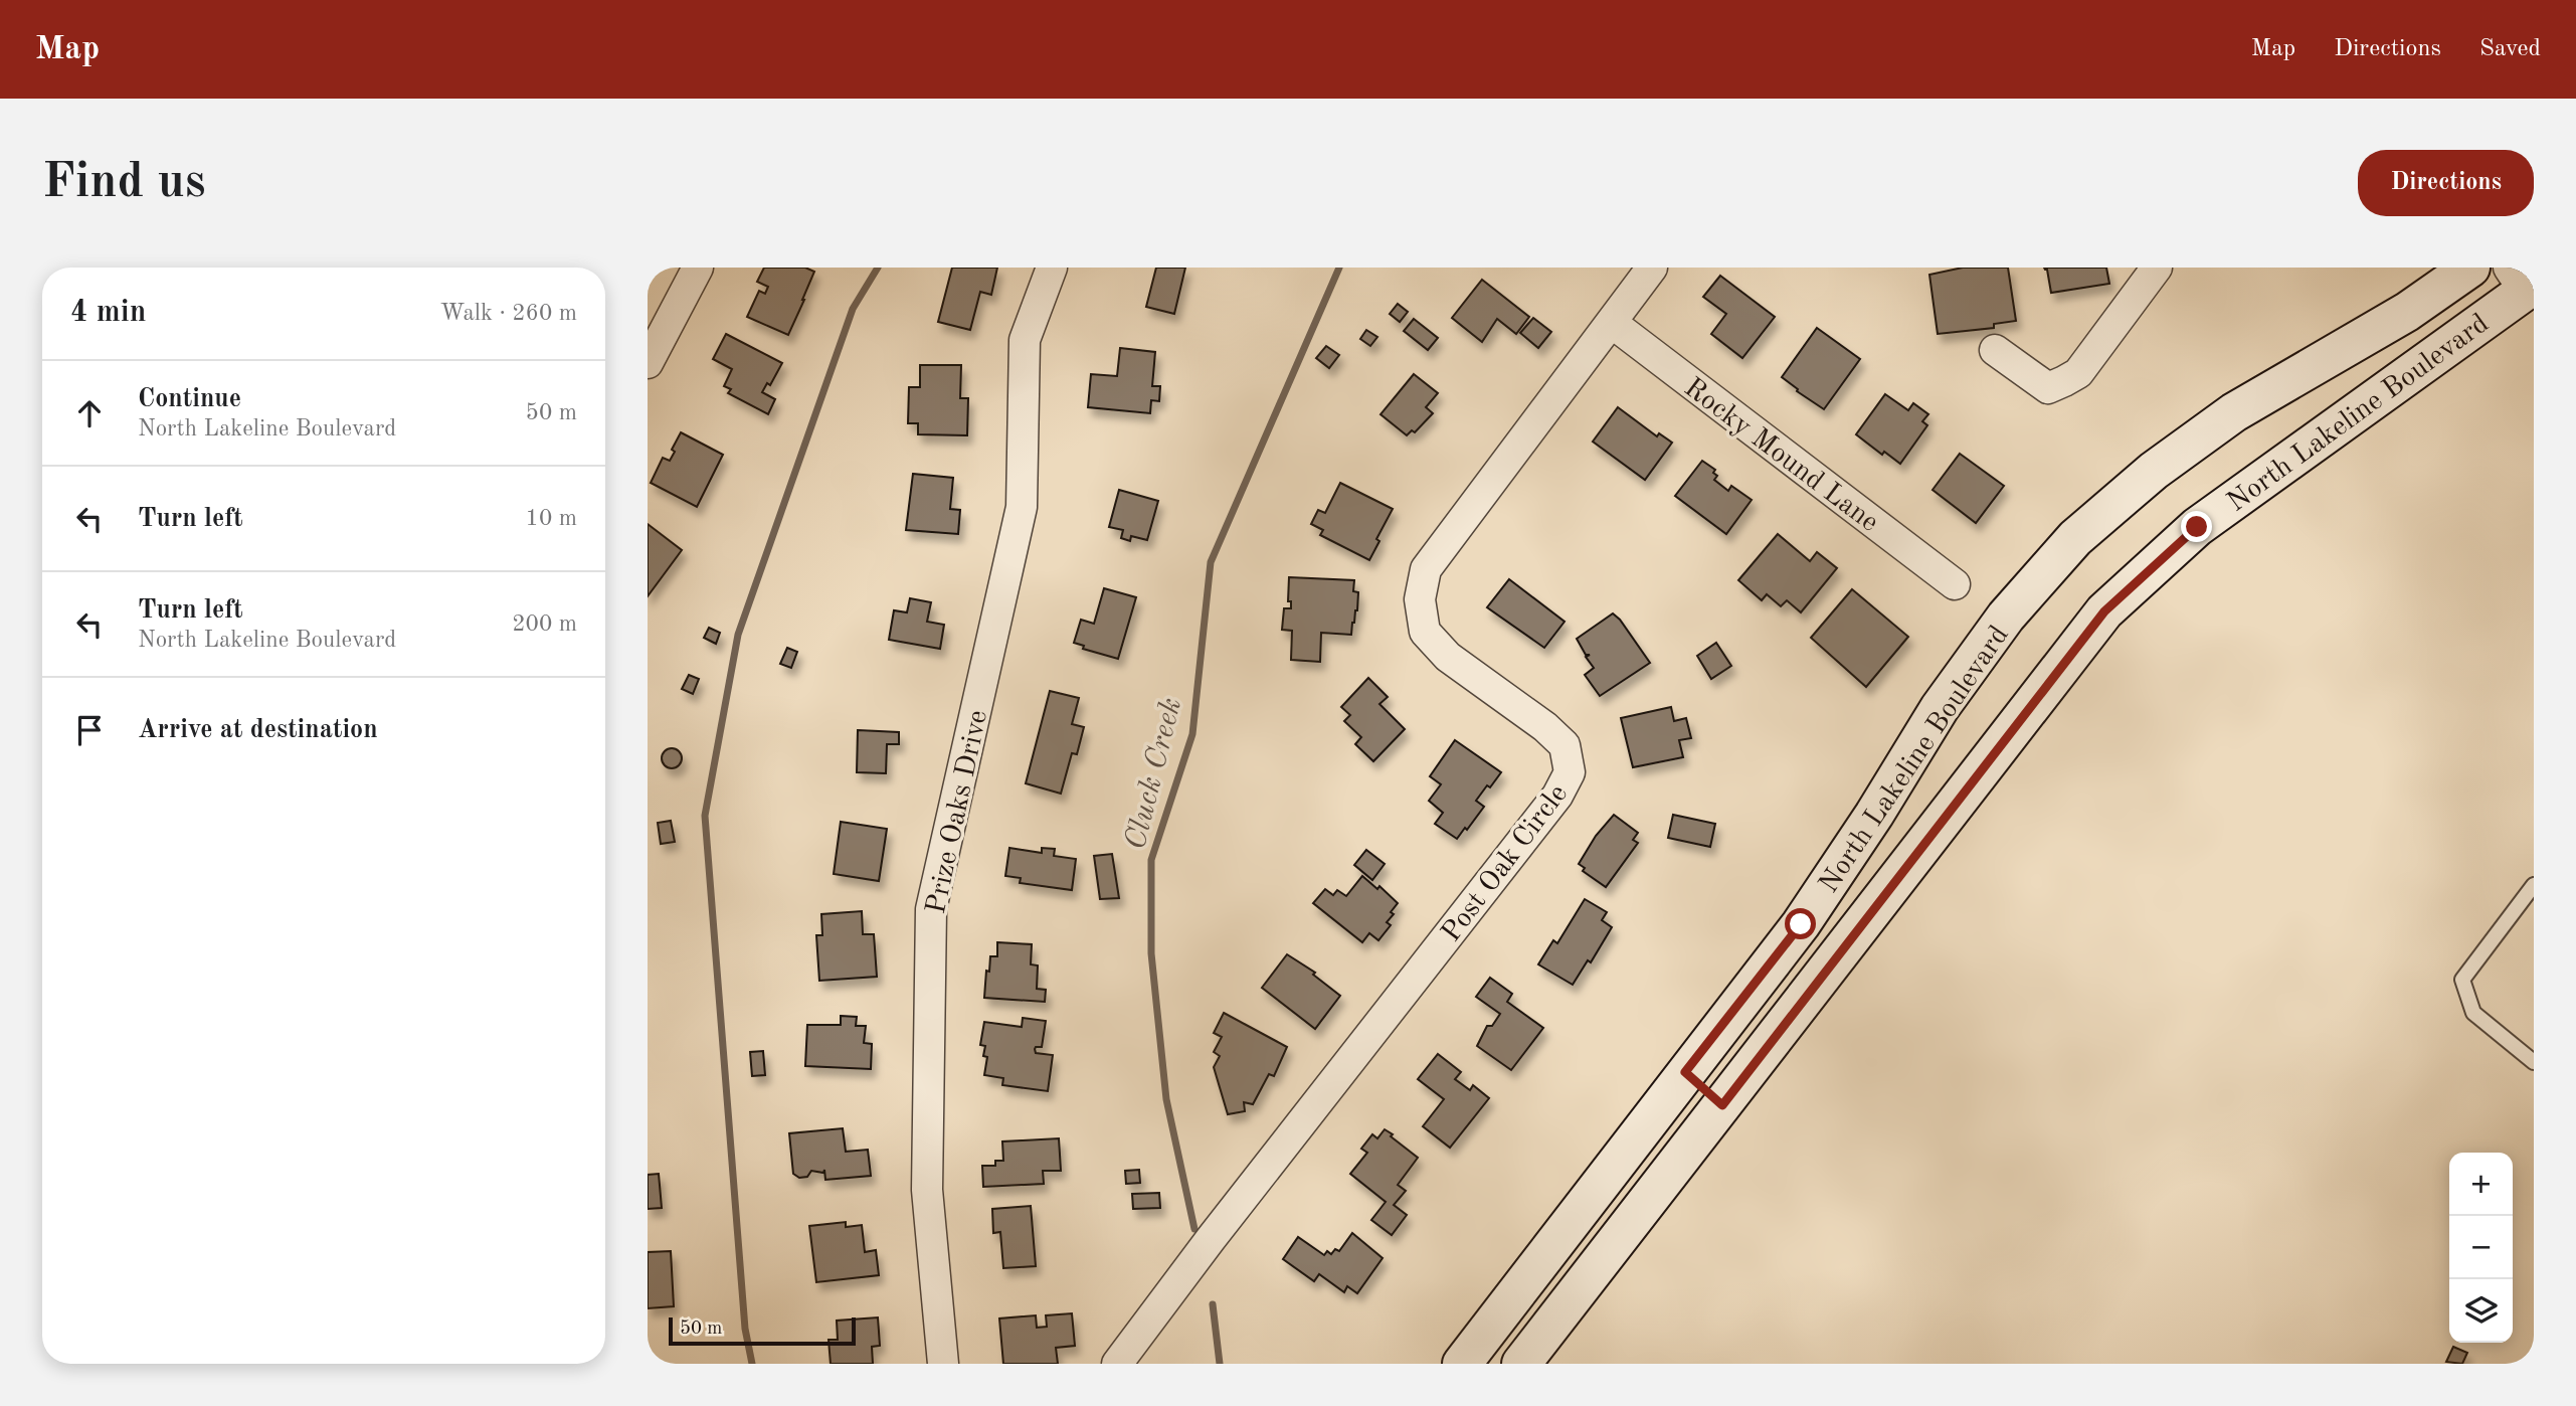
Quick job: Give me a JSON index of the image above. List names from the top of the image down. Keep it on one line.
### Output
{"streets":{"main road":["North Lakeline Boulevard"],"street":["Rocky Mound Lane","Prize Oaks Drive","Post Oak Circle"]},"crossings":[["Rocky Mound Lane","Post Oak Circle"]],"water":["Cluck Creek"],"scale_bar":"50 m","page":{"header":"Map","nav":["Map","Directions","Saved"],"buttons":"Directions","title":"Find us","heading":["4 min","Walk · 260 m"],"list":[["Continue","North Lakeline Boulevard","50 m"],["Turn left","10 m"],["Turn left","North Lakeline Boulevard","200 m"],"Arrive at destination"],"map_buttons":["+","−"],"scale":"50 m"}}
